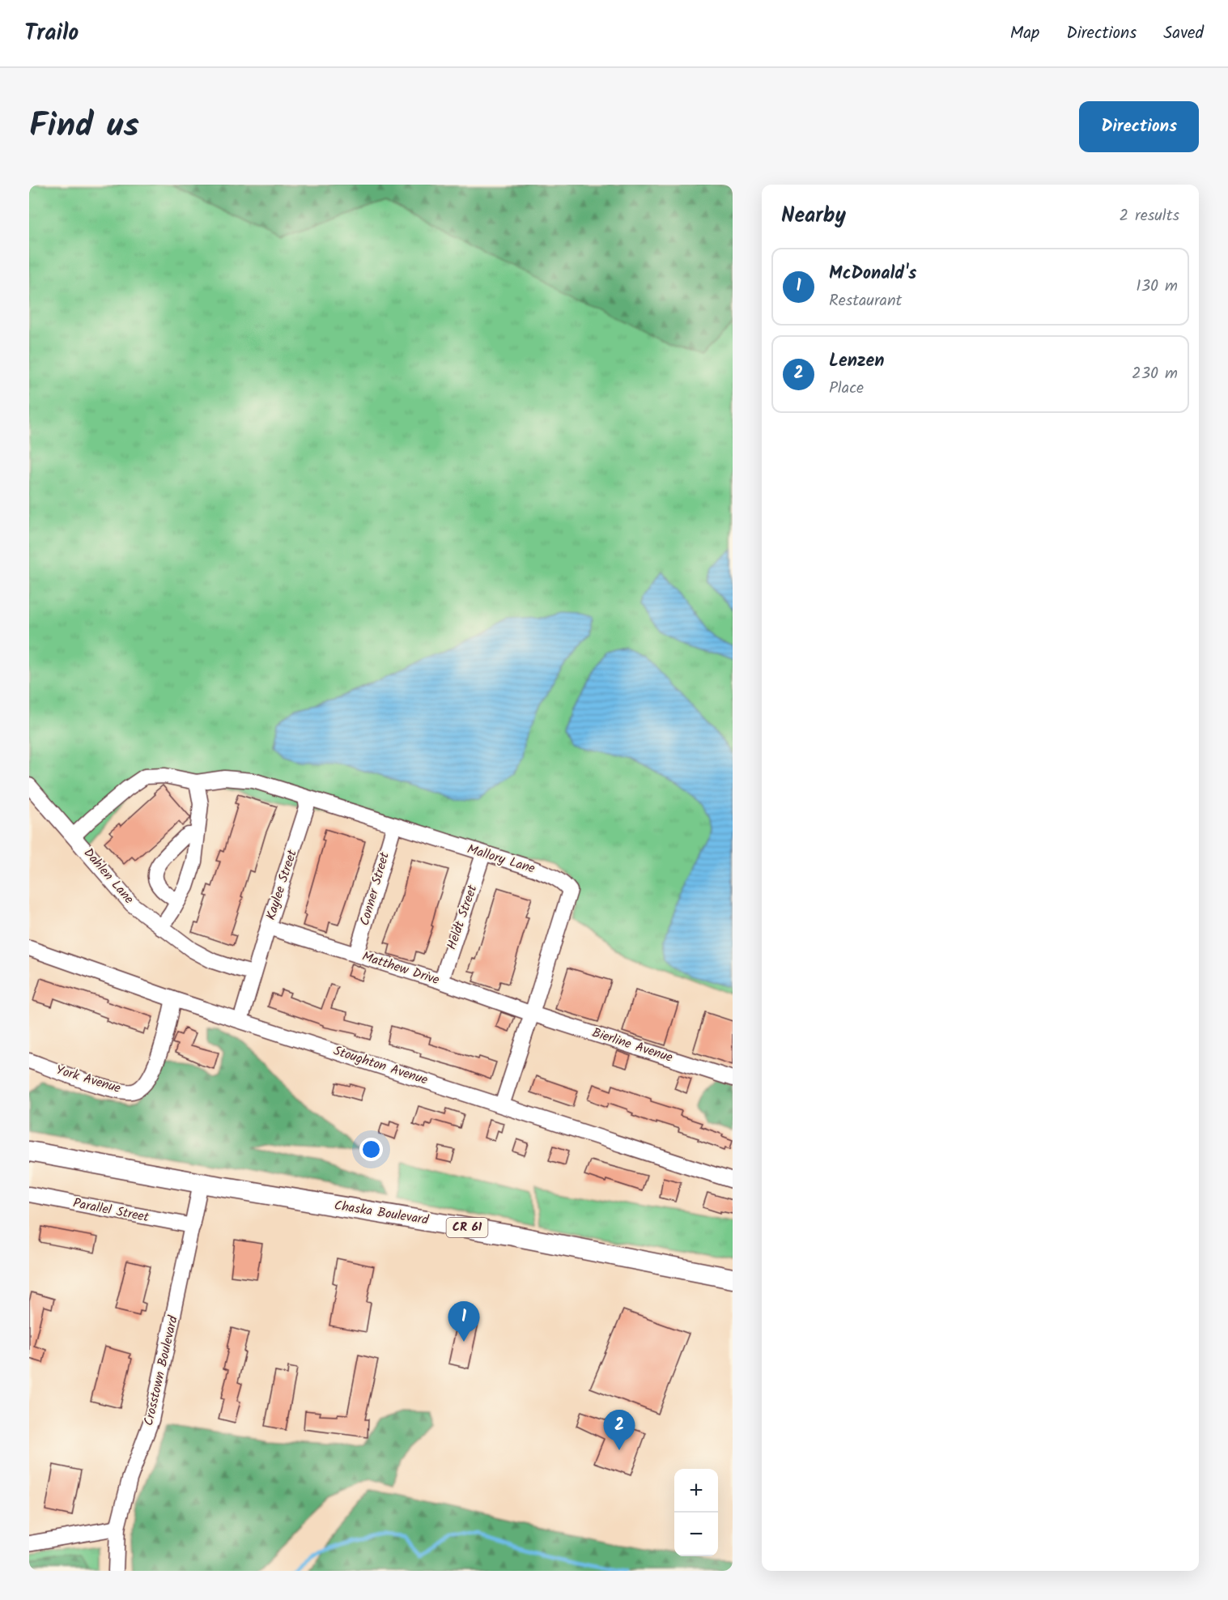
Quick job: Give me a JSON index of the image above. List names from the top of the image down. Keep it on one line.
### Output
{"streets":{"main road":["Chaska Boulevard","CR 61"],"street":["Mallory Lane","Dahlen Lane","Kaylee Street","Conner Street","Heldt Street","Matthew Drive","Bierline Avenue","Stoughton Avenue","York Avenue","Parallel Street","Crosstown Boulevard"]},"crossings":[["Mallory Lane","Dahlen Lane"],["Mallory Lane","Kaylee Street"],["Mallory Lane","Conner Street"],["Mallory Lane","Heldt Street"],["Mallory Lane","Matthew Drive"],["Mallory Lane","Bierline Avenue"],["Dahlen Lane","Kaylee Street"],["Kaylee Street","Matthew Drive"],["Kaylee Street","Stoughton Avenue"],["Conner Street","Matthew Drive"],["Heldt Street","Matthew Drive"],["Matthew Drive","Bierline Avenue"],["Stoughton Avenue","York Avenue"],["Parallel Street","Crosstown Boulevard"],["Chaska Boulevard","Crosstown Boulevard"]],"page":{"header":"Trailo","nav":["Map","Directions","Saved"],"title":"Find us","buttons":"Directions","heading":["Nearby","2 results"],"list":[{"mark":"1","name":"McDonald's","note":"Restaurant","value":"130 m"},{"mark":"2","name":"Lenzen","note":"Place","value":"230 m"}],"pins":["1","2"],"map_buttons":["+","−"]}}
